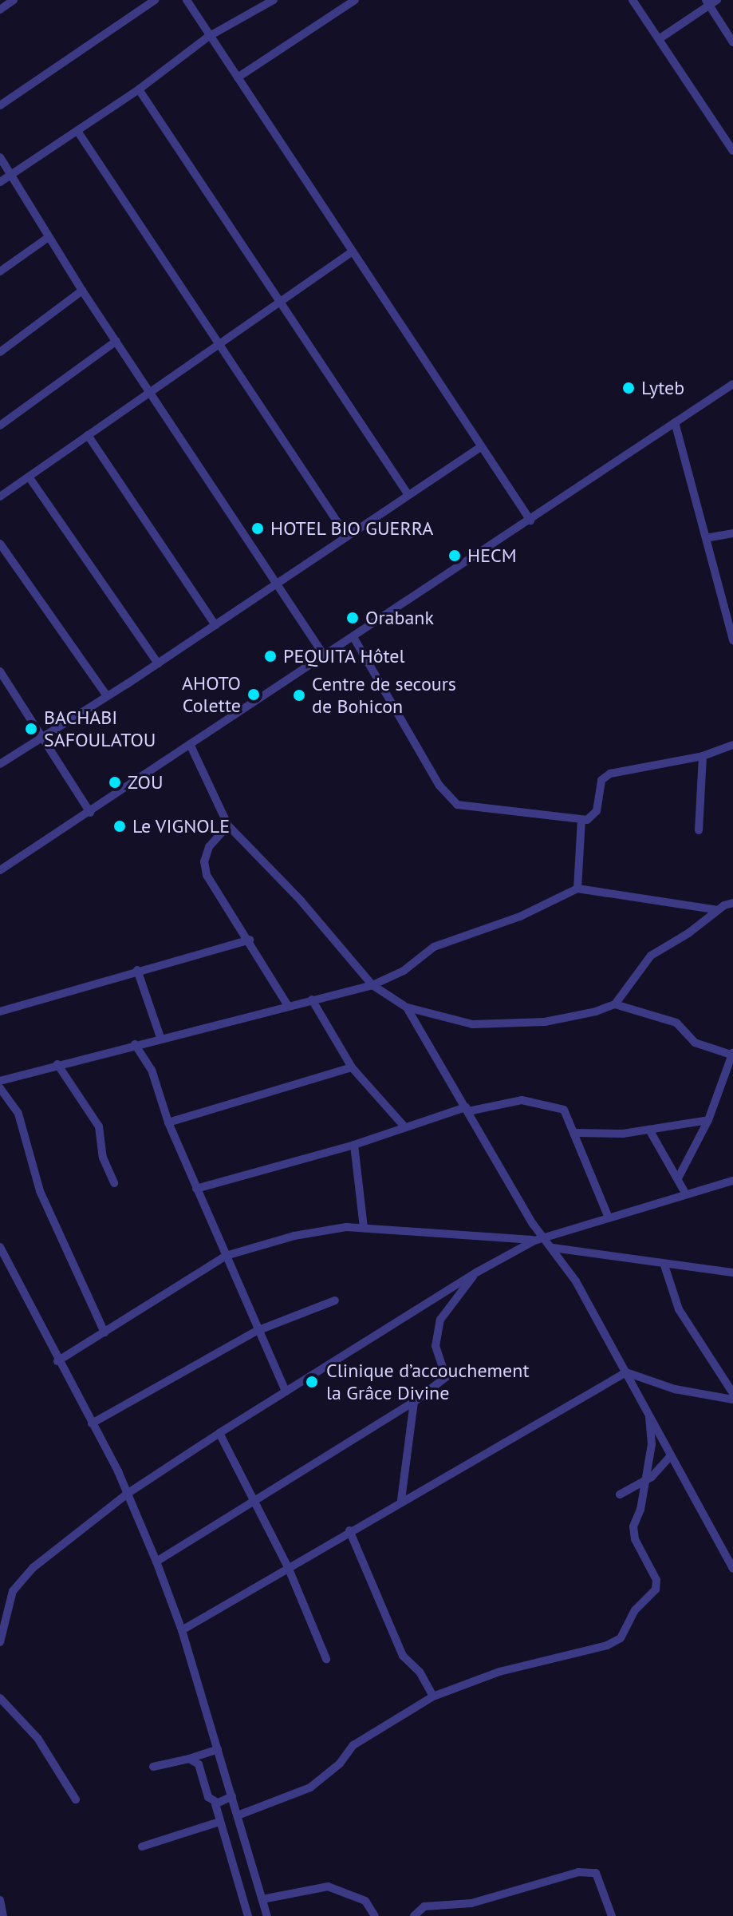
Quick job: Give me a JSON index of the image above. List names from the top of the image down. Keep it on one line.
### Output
{"places":["Lyteb","HOTEL BIO GUERRA","HECM","Orabank","PEQUITA Hôtel","AHOTO Colette","Centre de secours de Bohicon","BACHABI SAFOULATOU","ZOU","Le VIGNOLE","Clinique d’accouchement la Grâce Divine"]}
